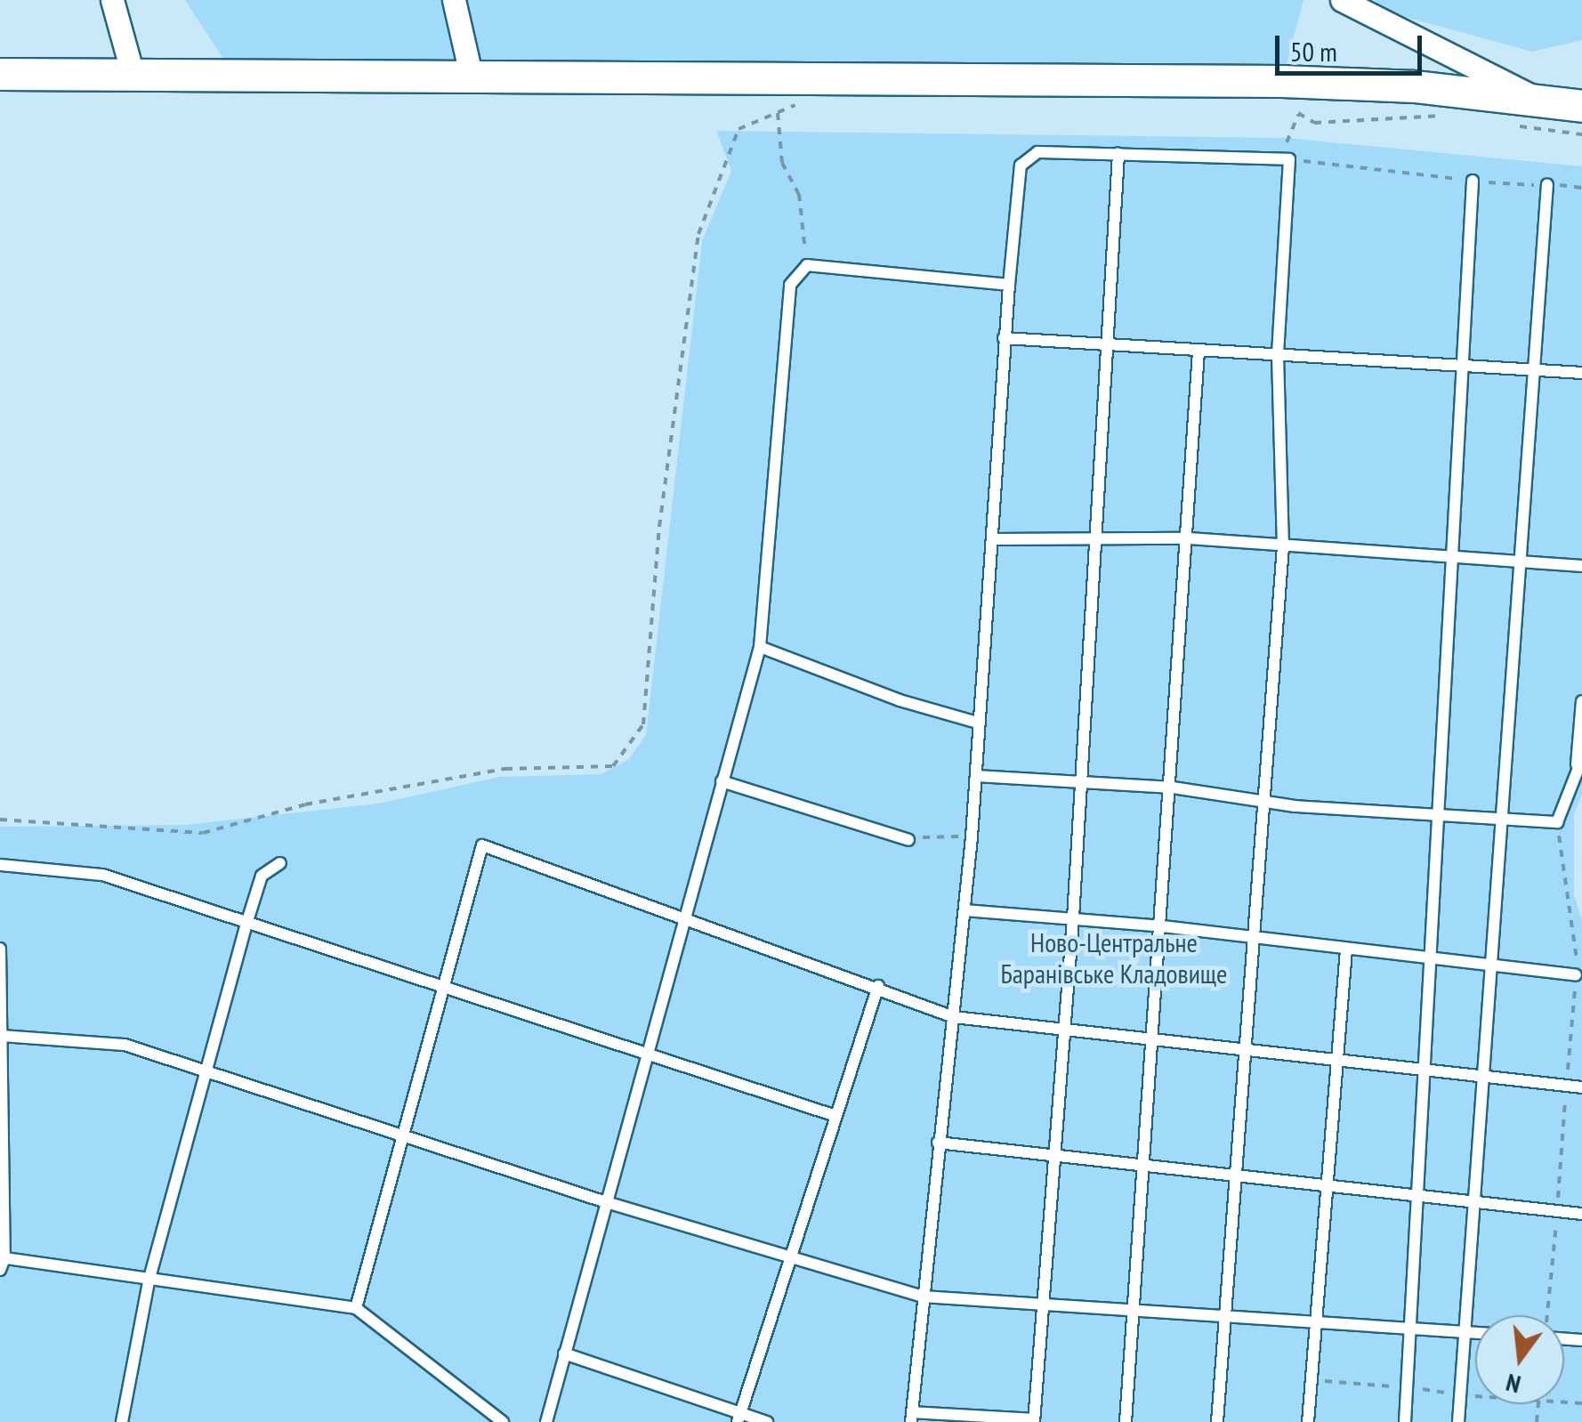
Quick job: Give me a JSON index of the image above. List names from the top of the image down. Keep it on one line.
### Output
{"parks":["Ново-Центральне Баранівське Кладовище"],"scale_bar":"50 m","north":"bottom"}
